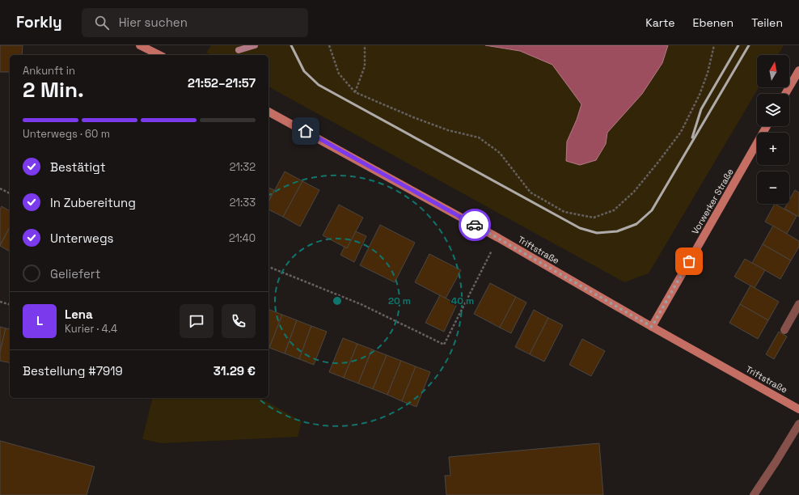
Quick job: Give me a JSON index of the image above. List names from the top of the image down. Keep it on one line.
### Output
{"streets":{"street":["Vorwerker Straße","Triftstraße"]},"crossings":[["Vorwerker Straße","Triftstraße"]],"north":"top","page":{"header":"Forkly","search":"Hier suchen","nav":["Karte","Ebenen","Teilen"],"map_buttons":["+","−"],"heading":["2 Min.","Ankunft in","21:52–21:57"],"panel":["Lena","Kurier · 4.4","Bestellung #7919","31.29 €"],"bar":"Unterwegs · 60 m","list":[["Bestätigt","21:32"],["In Zubereitung","21:33"],["Unterwegs","21:40"],"Geliefert"],"round":"L"},"rings":["20 m","40 m"]}
